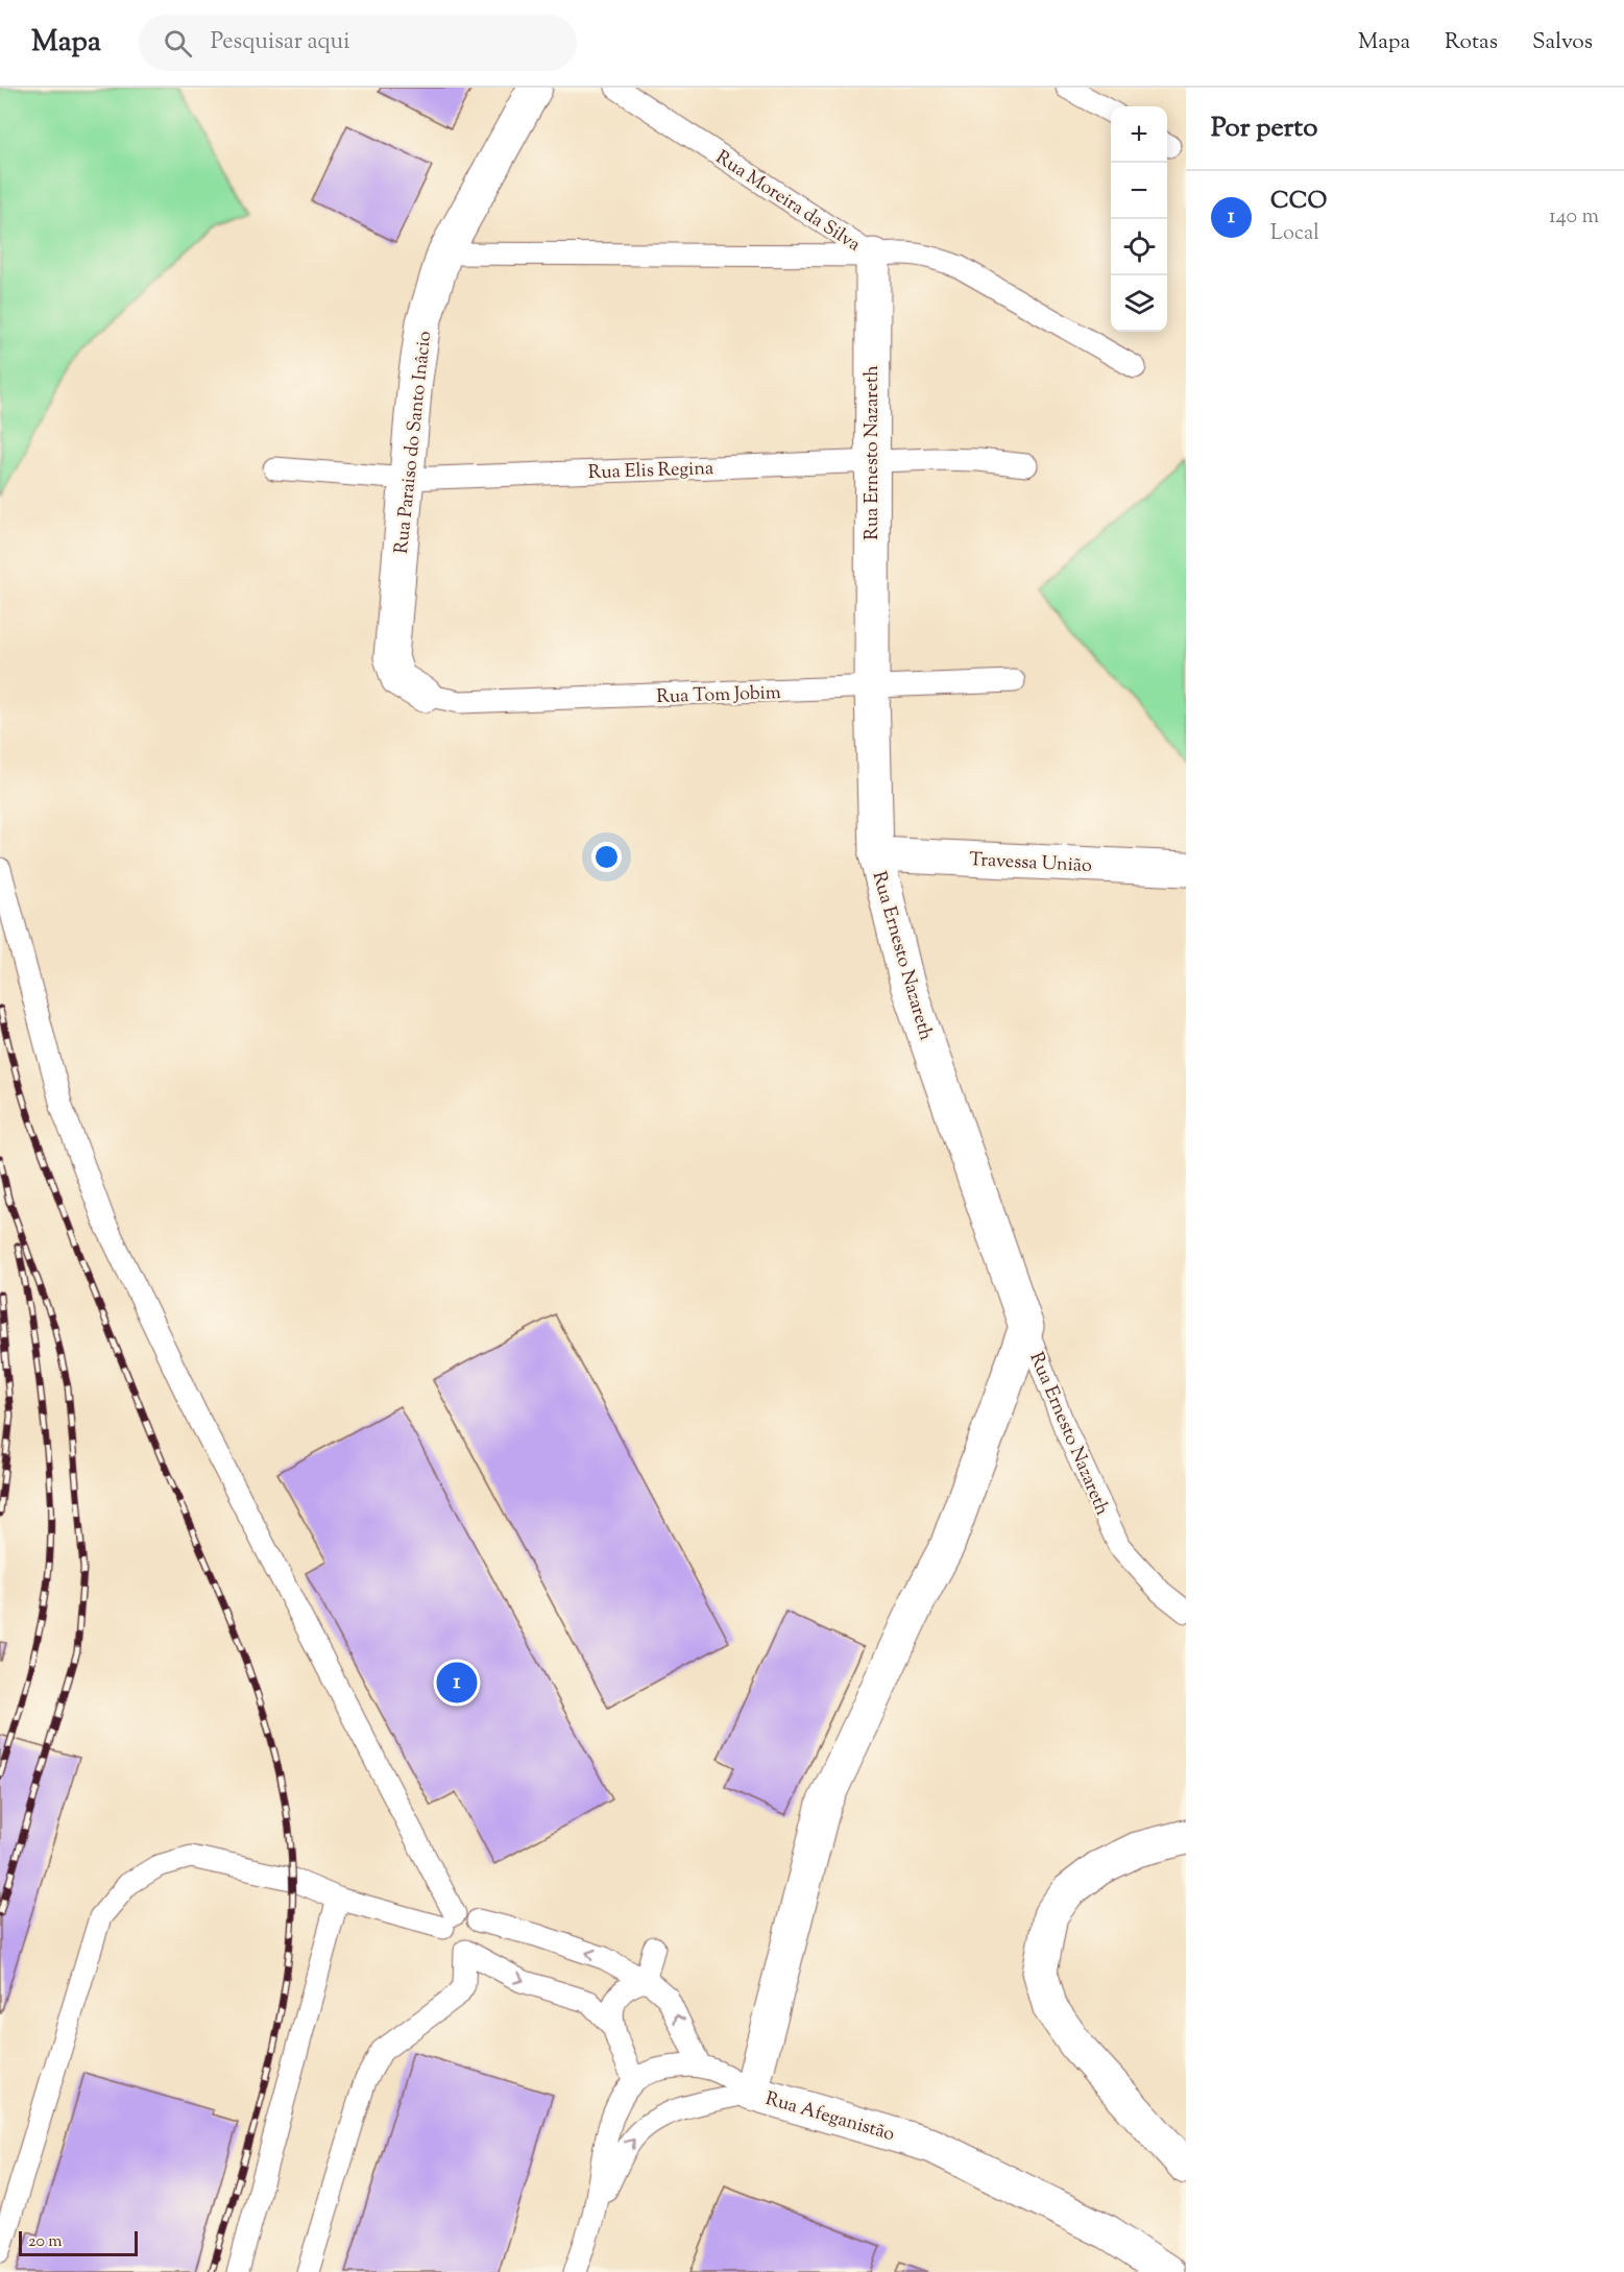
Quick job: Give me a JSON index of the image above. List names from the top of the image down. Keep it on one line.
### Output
{"streets":{"street":["Rua Paraiso do Santo Inâcio","Rua Ernesto Nazareth","Travessa União","Rua Afeganistão"],"lane":["Rua Moreira da Silva","Rua Elis Regina","Rua Tom Jobim"]},"crossings":[["Rua Moreira da Silva","Rua Ernesto Nazareth"],["Rua Paraiso do Santo Inâcio","Rua Elis Regina"],["Rua Paraiso do Santo Inâcio","Rua Tom Jobim"],["Rua Ernesto Nazareth","Rua Elis Regina"],["Rua Ernesto Nazareth","Rua Tom Jobim"],["Rua Ernesto Nazareth","Travessa União"]],"scale_bar":"20 m","page":{"header":"Mapa","search":"Pesquisar aqui","nav":["Mapa","Rotas","Salvos"],"heading":"Por perto","map_buttons":["+","−"],"list":[{"mark":"1","name":"CCO","note":"Local","value":"140 m"}],"pins":"1","scale":"20 m"}}
